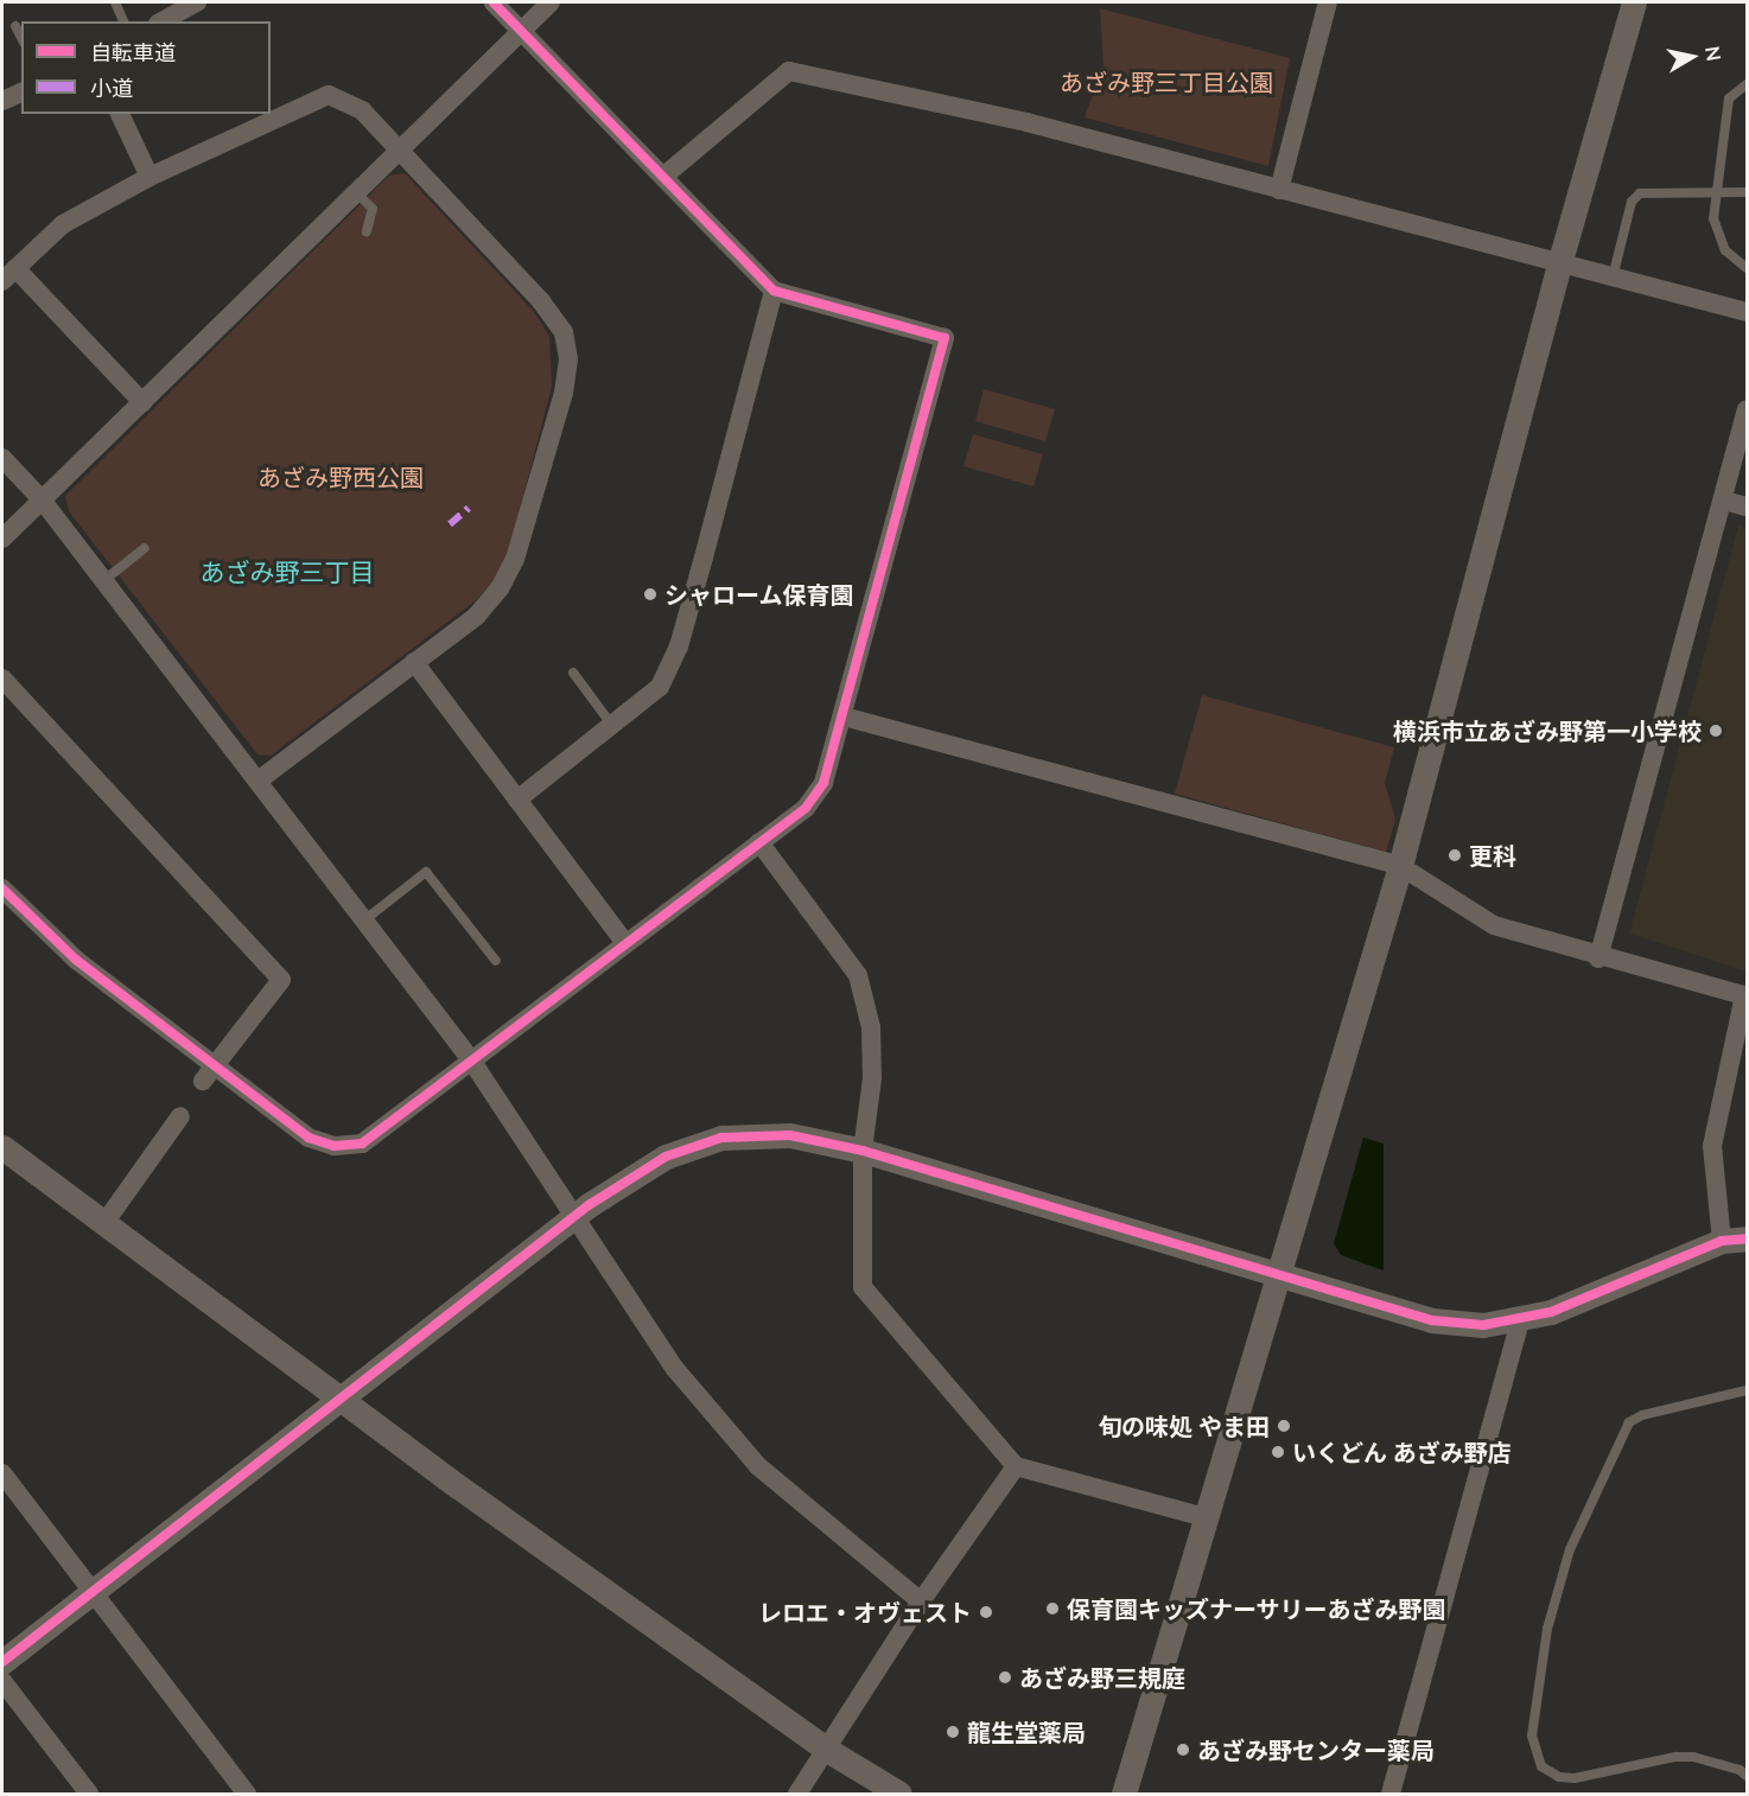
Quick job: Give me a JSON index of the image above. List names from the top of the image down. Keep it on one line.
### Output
{"districts":["あざみ野三丁目"],"parks":["あざみ野三丁目公園","あざみ野西公園"],"places":["シャローム保育園","横浜市立あざみ野第一小学校","更科","旬の味処 やま田","いくどん あざみ野店","保育園キッズナーサリーあざみ野園","レロエ・オヴェスト","あざみ野三規庭","龍生堂薬局","あざみ野センター薬局"],"legend":["自転車道","小道"],"north":"right"}
